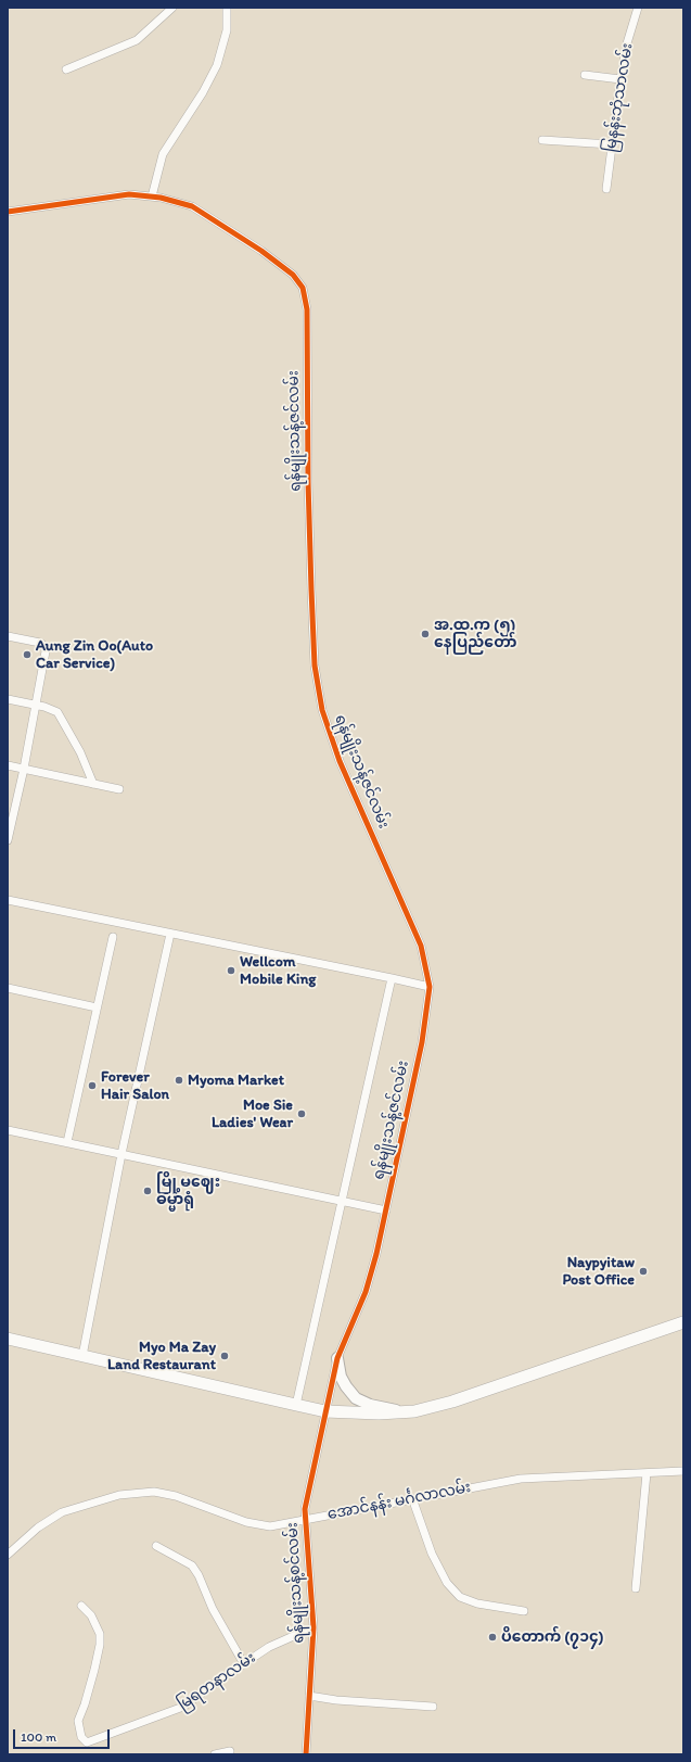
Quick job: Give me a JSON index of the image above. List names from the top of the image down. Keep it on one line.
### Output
{"streets":{"street":["မြနန်းဘုံသာလမ်း","ရန်မျိုးသန့်ဇင်လမ်း","အောင်နန်း မင်္ဂလာလမ်း","ရန်မျိုးသန့်စင်လမ်း","မြရတနာလမ်း"]},"crossings":[["ရန်မျိုးသန့်ဇင်လမ်း","ရန်မျိုးသန့်စင်လမ်း"],["အောင်နန်း မင်္ဂလာလမ်း","ရန်မျိုးသန့်စင်လမ်း"],["ရန်မျိုးသန့်စင်လမ်း","မြရတနာလမ်း"]],"places":["အ.ထ.က (၅) နေပြည်တော်","Aung Zin Oo(Auto Car Service)","Wellcom Mobile King","Myoma Market","Forever Hair Salon","Moe Sie Ladies' Wear","မြို့မဈေး ဓမ္မာရုံ","Naypyitaw Post Office","Myo Ma Zay Land Restaurant","ပိတောက် (၇၁၄)"],"scale_bar":"100 m"}
